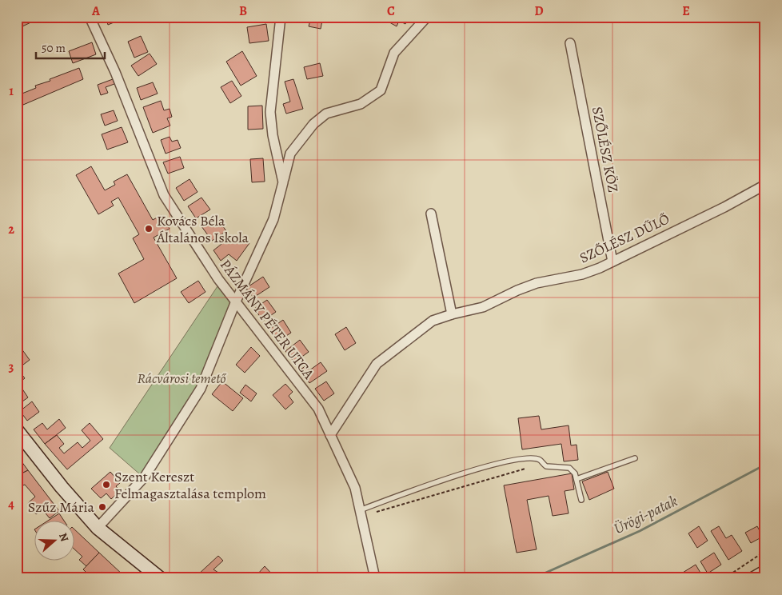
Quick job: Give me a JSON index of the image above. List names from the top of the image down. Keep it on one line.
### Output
{"streets":{"street":["SZŐLÉSZ KÖZ","SZŐLÉSZ DŰLŐ","PÁZMÁNY PÉTER UTCA"]},"crossings":[["SZŐLÉSZ KÖZ","SZŐLÉSZ DŰLŐ"],["SZŐLÉSZ DŰLŐ","PÁZMÁNY PÉTER UTCA"]],"water":["Ürögi-patak"],"parks":["Rácvárosi temető"],"places":["Kovács Béla Általános Iskola","Szent Kereszt Felmagasztalása templom","Szűz Mária"],"scale_bar":"50 m","north":"right","grid":{"columns":["A","B","C","D","E"],"rows":["1","2","3","4"]}}
